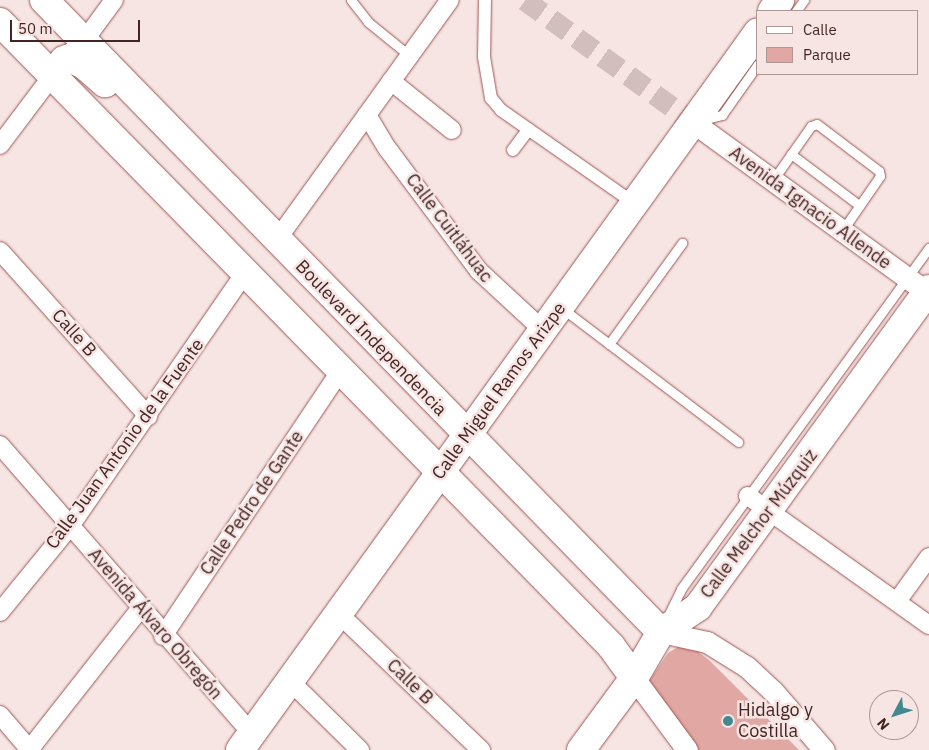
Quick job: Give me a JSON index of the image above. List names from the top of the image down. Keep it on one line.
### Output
{"streets":{"main road":["Boulevard Independencia","Calle Miguel Ramos Arizpe","Calle Melchor Múzquiz"],"street":["Avenida Ignacio Allende","Calle Cuitláhuac","Calle B","Calle Juan Antonio de la Fuente","Calle Pedro de Gante","Avenida Álvaro Obregón"]},"crossings":[["Avenida Ignacio Allende","Calle Miguel Ramos Arizpe"],["Avenida Ignacio Allende","Calle Melchor Múzquiz"],["Calle Cuitláhuac","Calle Miguel Ramos Arizpe"],["Calle B","Calle Miguel Ramos Arizpe"],["Calle B","Calle Juan Antonio de la Fuente"],["Boulevard Independencia","Calle Miguel Ramos Arizpe"],["Boulevard Independencia","Calle Melchor Múzquiz"],["Calle Miguel Ramos Arizpe","Avenida Álvaro Obregón"],["Calle Juan Antonio de la Fuente","Avenida Álvaro Obregón"],["Calle Pedro de Gante","Avenida Álvaro Obregón"]],"places":["Hidalgo y Costilla"],"legend":["Calle","Parque"],"scale_bar":"50 m","north":"bottom left"}
